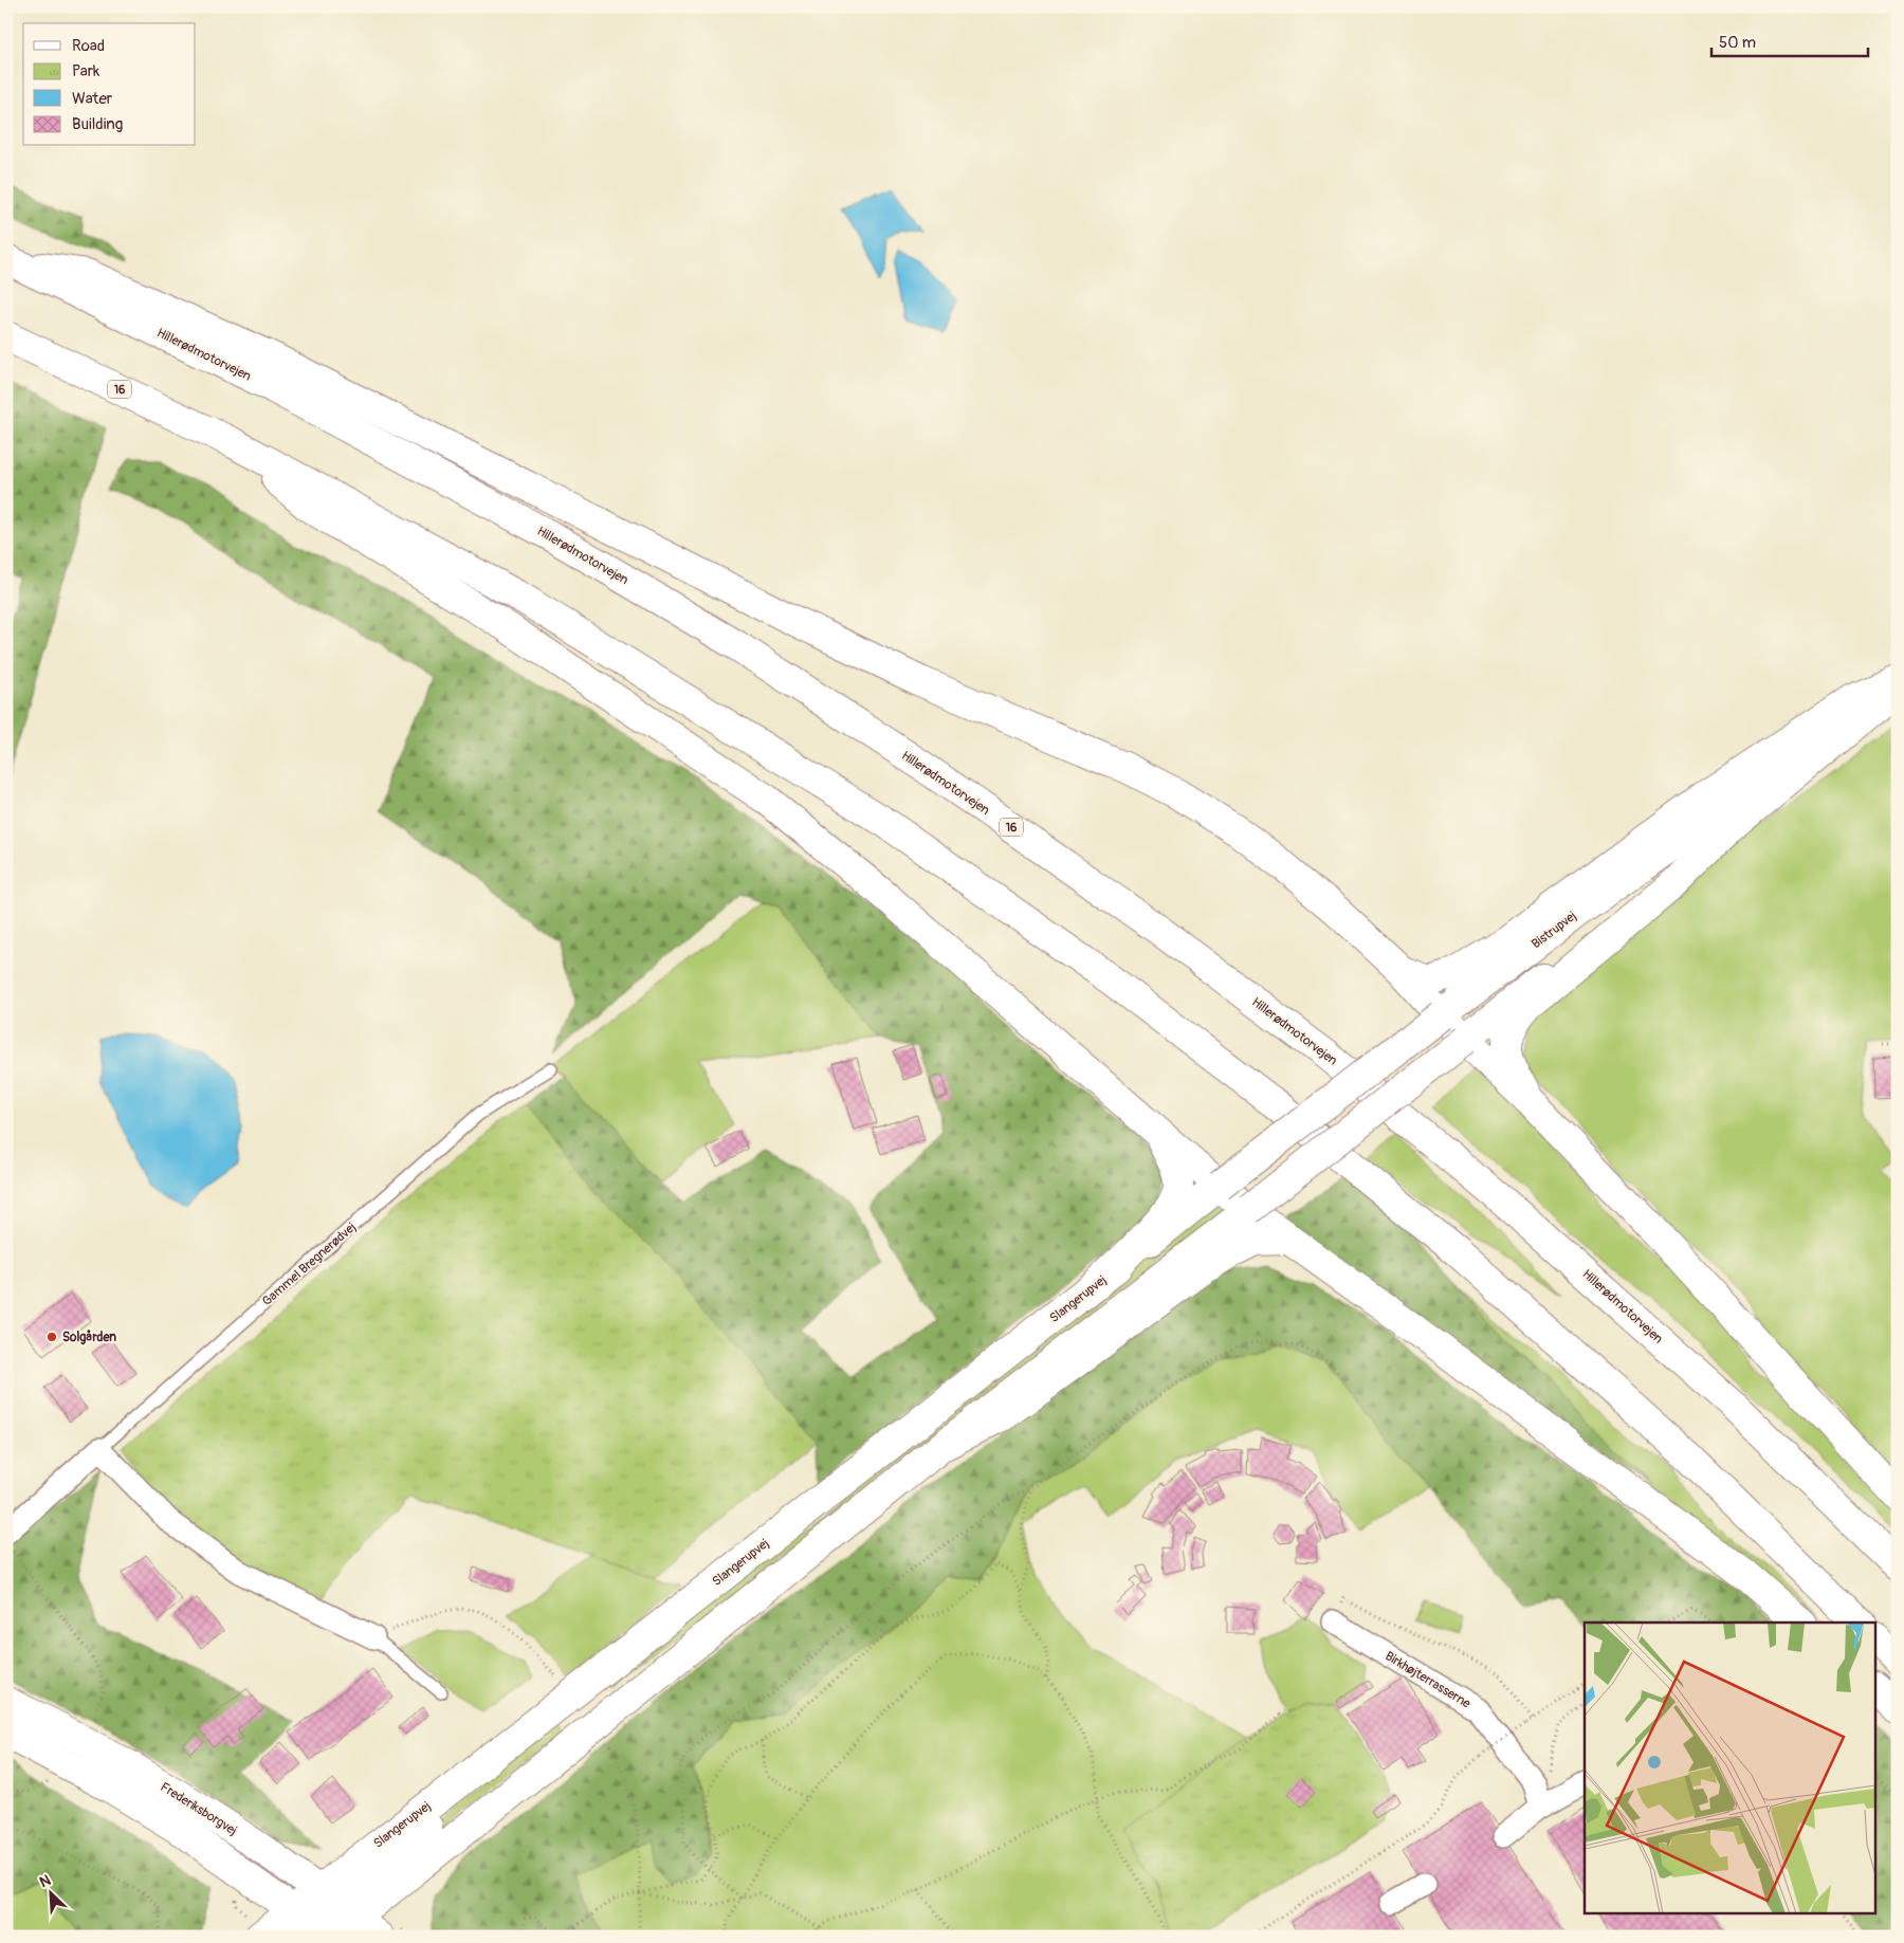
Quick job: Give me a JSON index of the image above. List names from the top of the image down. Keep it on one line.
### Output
{"streets":{"main road":["Hillerødmotorvejen","16","Bistrupvej","Slangerupvej","Frederiksborgvej"],"street":["Gammel Bregnerødvej","Birkhøjterrasserne"]},"crossings":[["Bistrupvej","Slangerupvej"],["Slangerupvej","Frederiksborgvej"]],"places":["Solgården"],"legend":["Road","Park","Water","Building"],"scale_bar":"50 m","north":"top left"}
